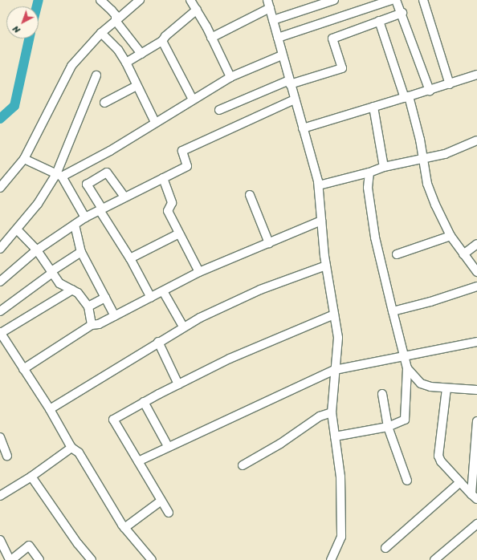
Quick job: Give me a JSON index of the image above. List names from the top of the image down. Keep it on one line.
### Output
{"north":"bottom left"}
